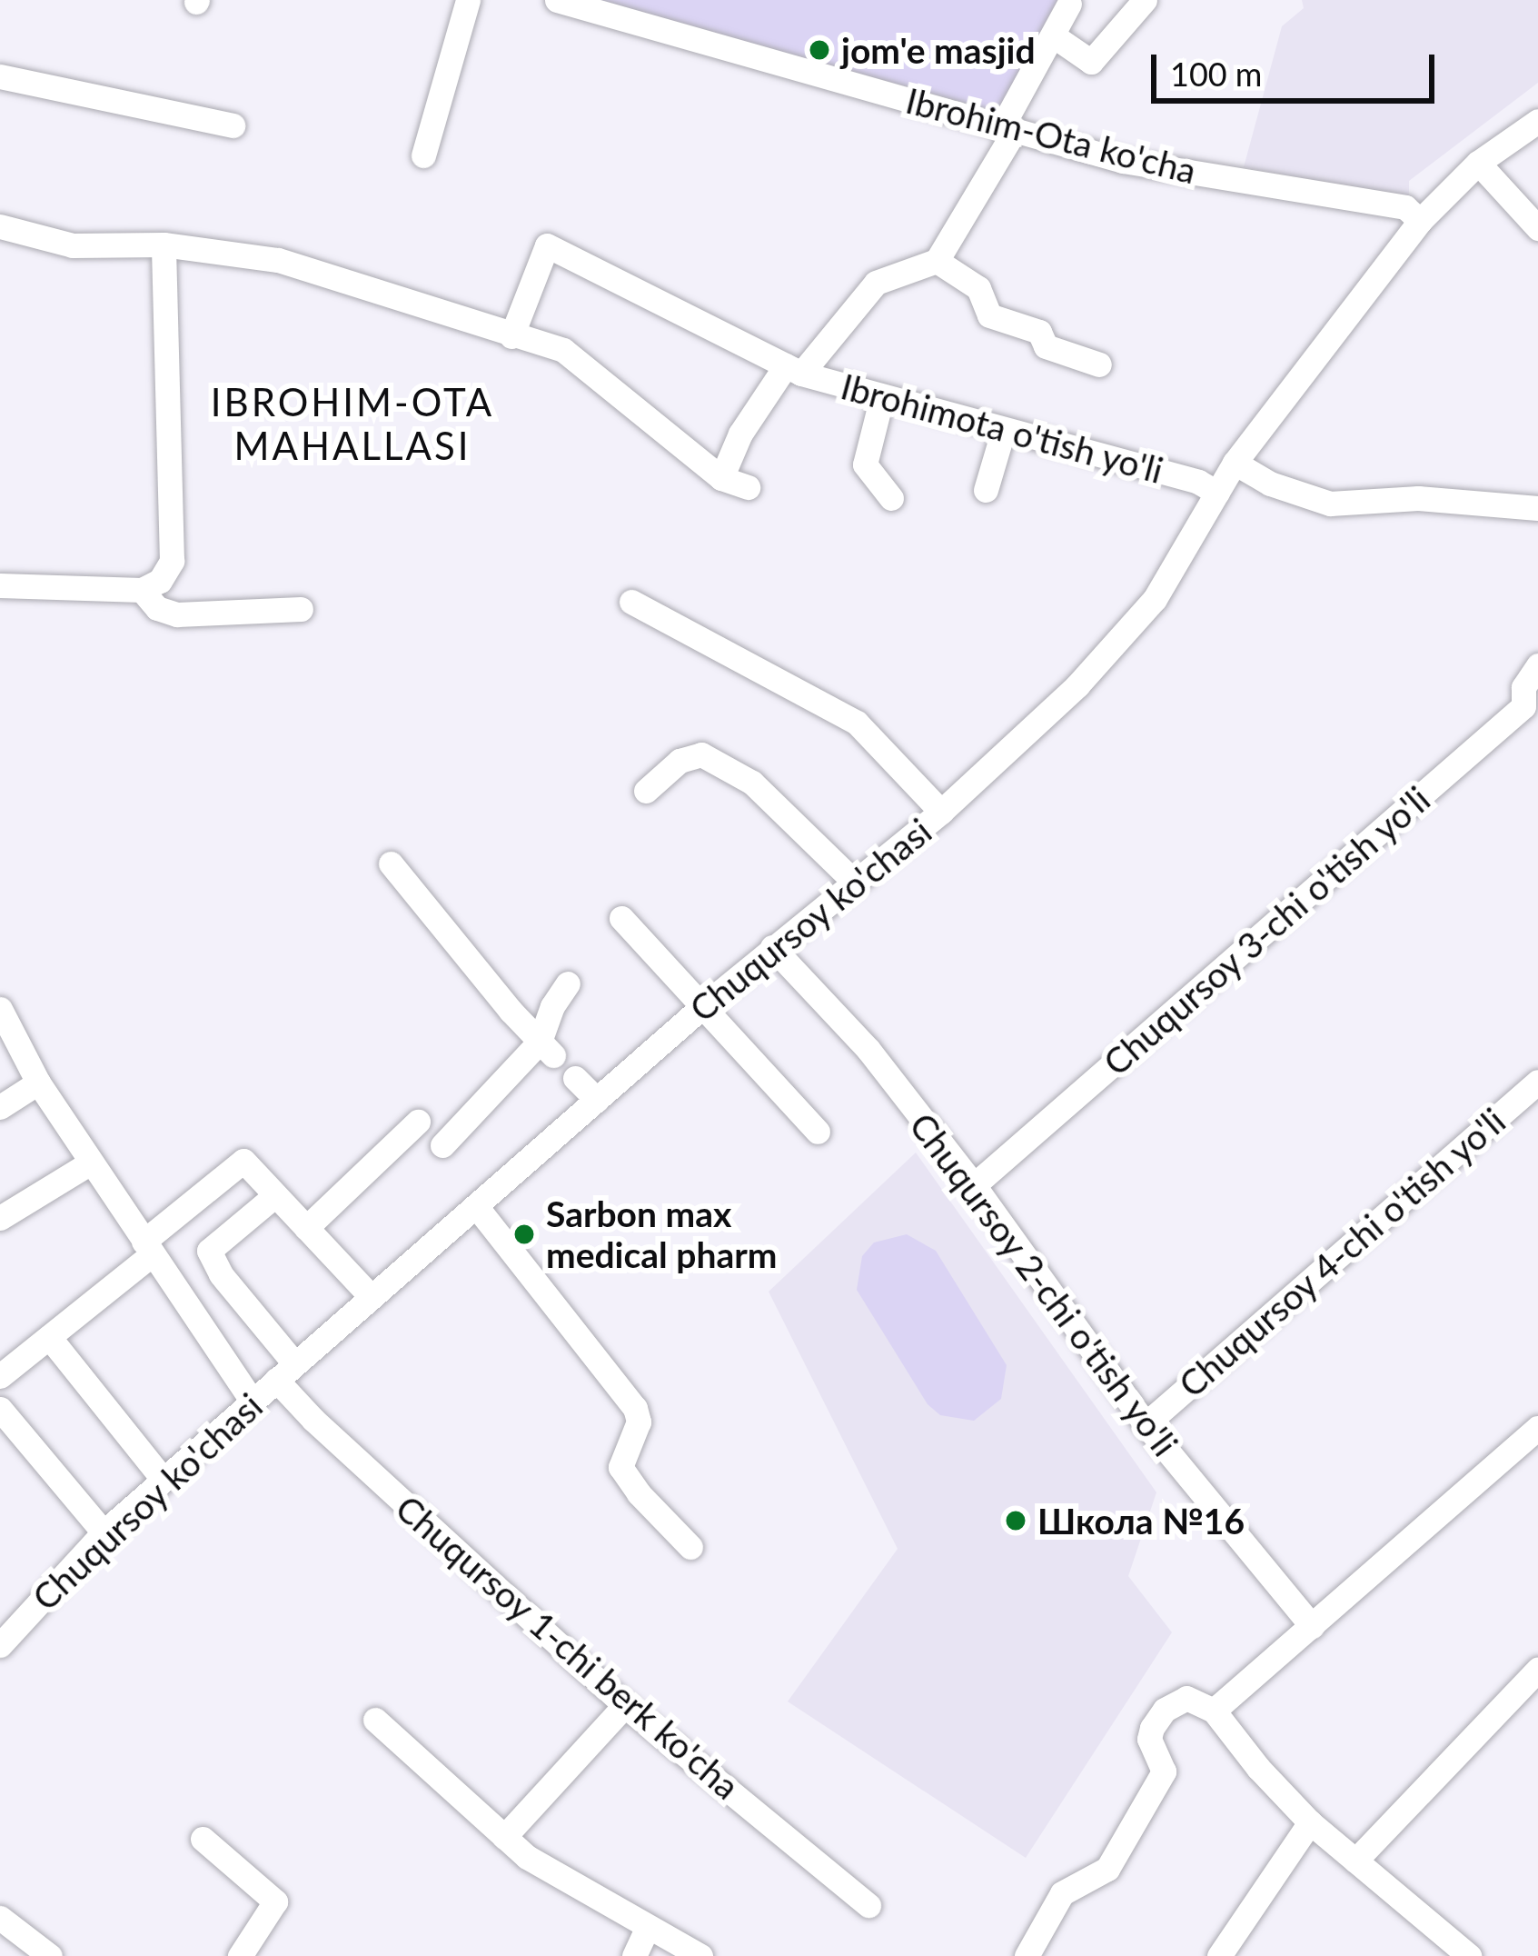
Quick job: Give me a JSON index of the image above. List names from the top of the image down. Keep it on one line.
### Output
{"streets":{"street":["Ibrohim-Ota ko'cha","Ibrohimota o'tish yo'li","Chuqursoy ko'chasi","Chuqursoy 3-chi o'tish yo'li","Chuqursoy 4-chi o'tish yo'li","Chuqursoy 2-chi o'tish yo'li","Chuqursoy 1-chi berk ko'cha"]},"crossings":[["Ibrohim-Ota ko'cha","Chuqursoy ko'chasi"],["Ibrohimota o'tish yo'li","Chuqursoy ko'chasi"],["Chuqursoy ko'chasi","Chuqursoy 2-chi o'tish yo'li"],["Chuqursoy ko'chasi","Chuqursoy 1-chi berk ko'cha"],["Chuqursoy 3-chi o'tish yo'li","Chuqursoy 2-chi o'tish yo'li"],["Chuqursoy 4-chi o'tish yo'li","Chuqursoy 2-chi o'tish yo'li"]],"districts":["IBROHIM-OTA MAHALLASI"],"places":["jom'e masjid","Sarbon max medical pharm","Школа №16"],"scale_bar":"100 m"}
